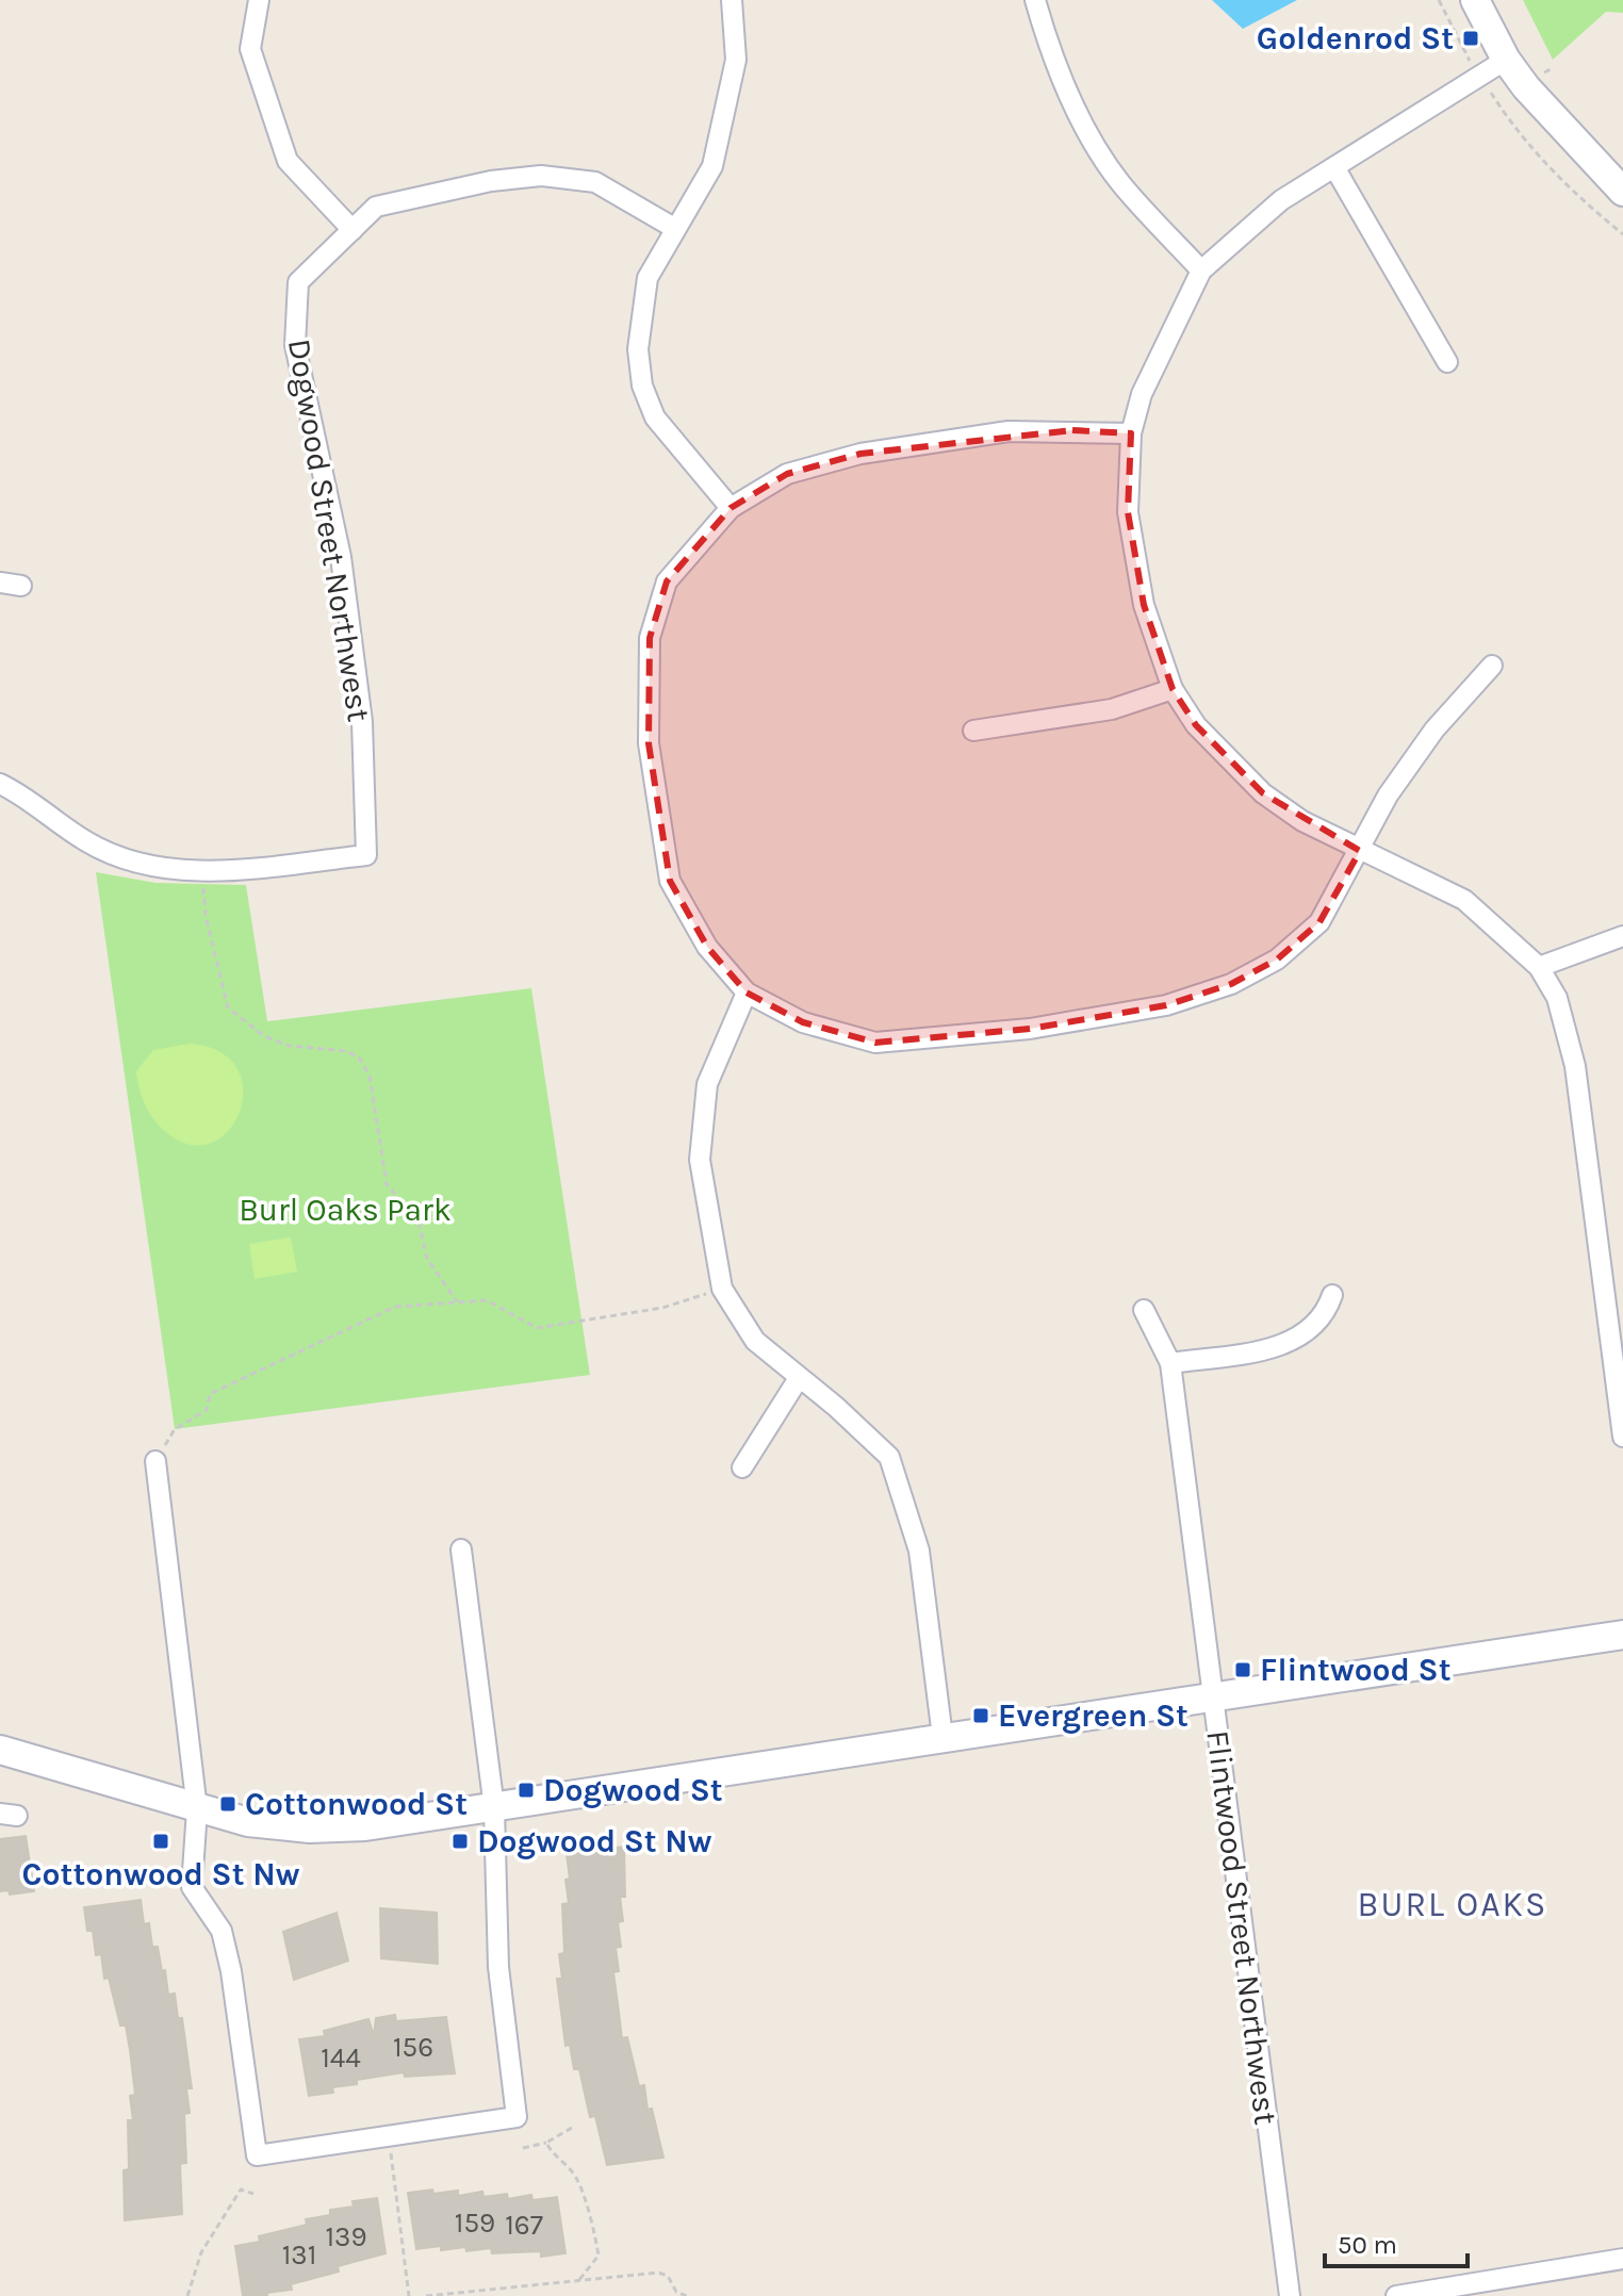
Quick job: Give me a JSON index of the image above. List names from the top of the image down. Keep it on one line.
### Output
{"streets":{"street":["Dogwood Street Northwest","Flintwood Street Northwest"]},"districts":["BURL OAKS"],"parks":["Burl Oaks Park"],"places":{"transit":["Goldenrod St","Flintwood St","Evergreen St","Dogwood St","Cottonwood St","Cottonwood St Nw","Dogwood St Nw"]},"house_numbers":["156","144","159","167","139","131"],"scale_bar":"50 m"}
